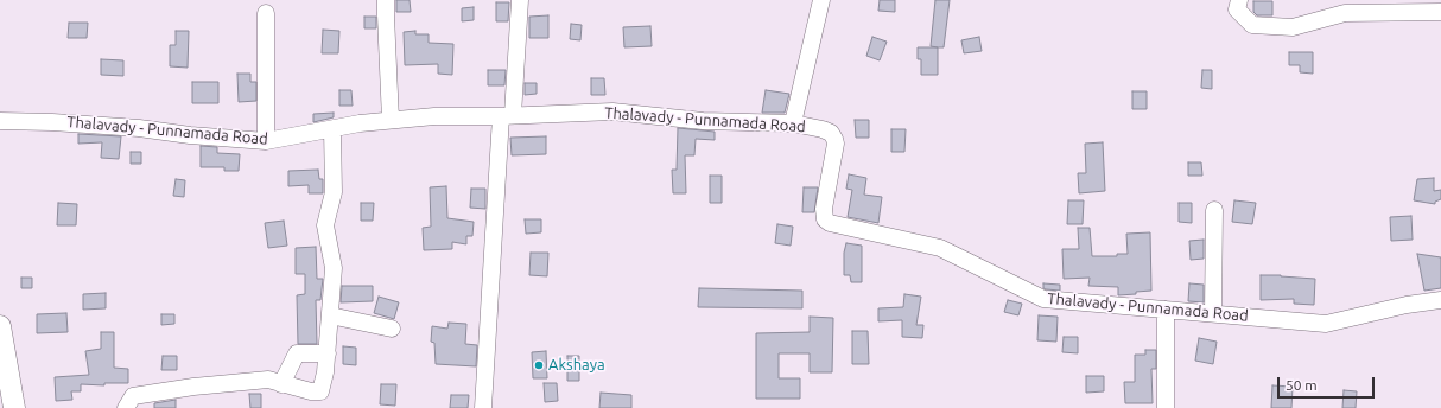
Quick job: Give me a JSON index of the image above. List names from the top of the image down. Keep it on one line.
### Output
{"streets":{"street":["Thalavady - Punnamada Road"]},"places":["Akshaya"],"scale_bar":"50 m"}
